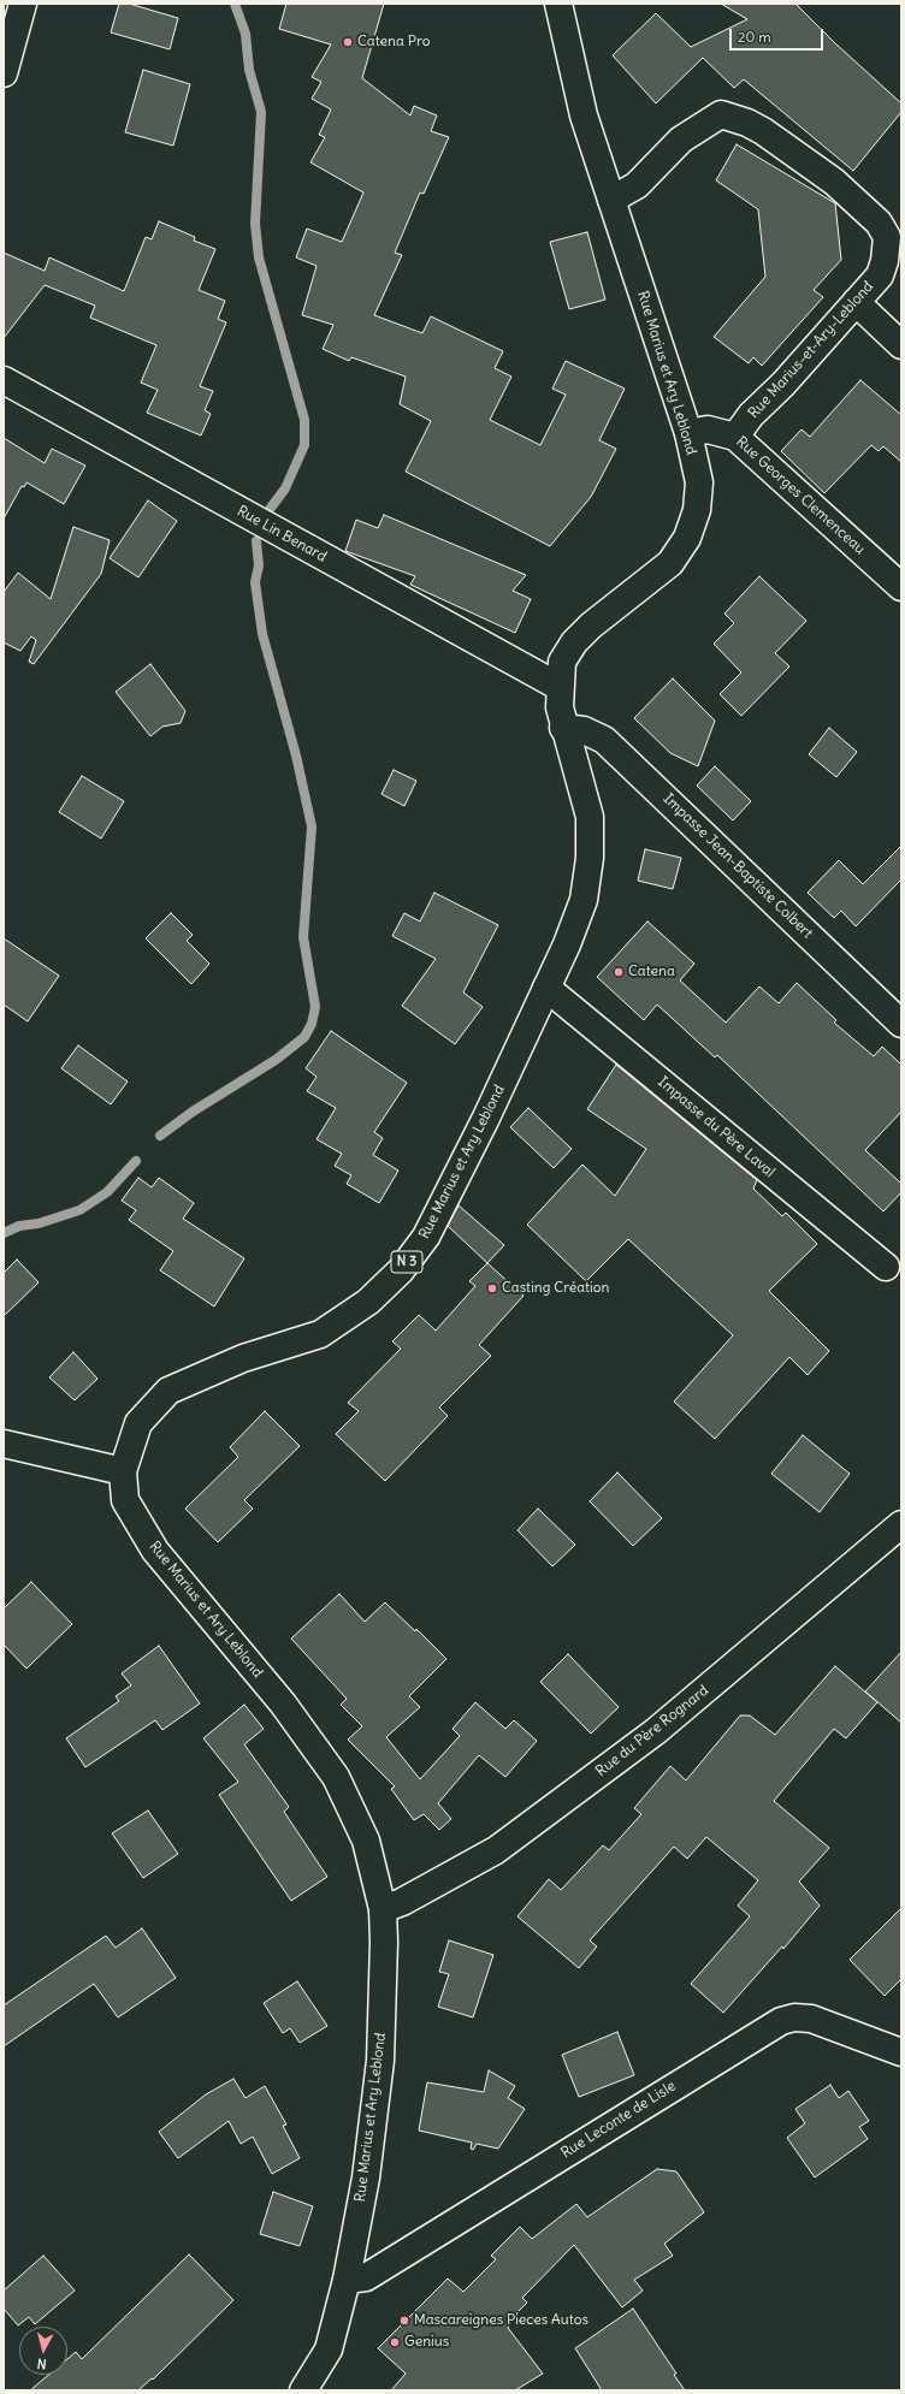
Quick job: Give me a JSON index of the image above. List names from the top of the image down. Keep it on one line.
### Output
{"streets":{"street":["Rue Marius-et-Ary-Leblond","Rue Marius et Ary Leblond","Rue Georges Clemenceau","Rue Lin Benard","Impasse Jean-Baptiste Colbert","Impasse du Père Laval","N 3","Rue du Père Rognard","Rue Leconte de Lisle"]},"crossings":[["Rue Marius-et-Ary-Leblond","Rue Marius et Ary Leblond"],["Rue Marius-et-Ary-Leblond","Rue Georges Clemenceau"],["Rue Marius et Ary Leblond","Rue Georges Clemenceau"],["Rue Marius et Ary Leblond","Rue Lin Benard"],["Rue Marius et Ary Leblond","Impasse Jean-Baptiste Colbert"],["Rue Marius et Ary Leblond","Impasse du Père Laval"],["Rue Marius et Ary Leblond","Rue du Père Rognard"],["Rue Marius et Ary Leblond","Rue Leconte de Lisle"]],"places":["Catena Pro","Catena","Casting Création","Mascareignes Pieces Autos","Genius"],"scale_bar":"20 m","north":"bottom"}
